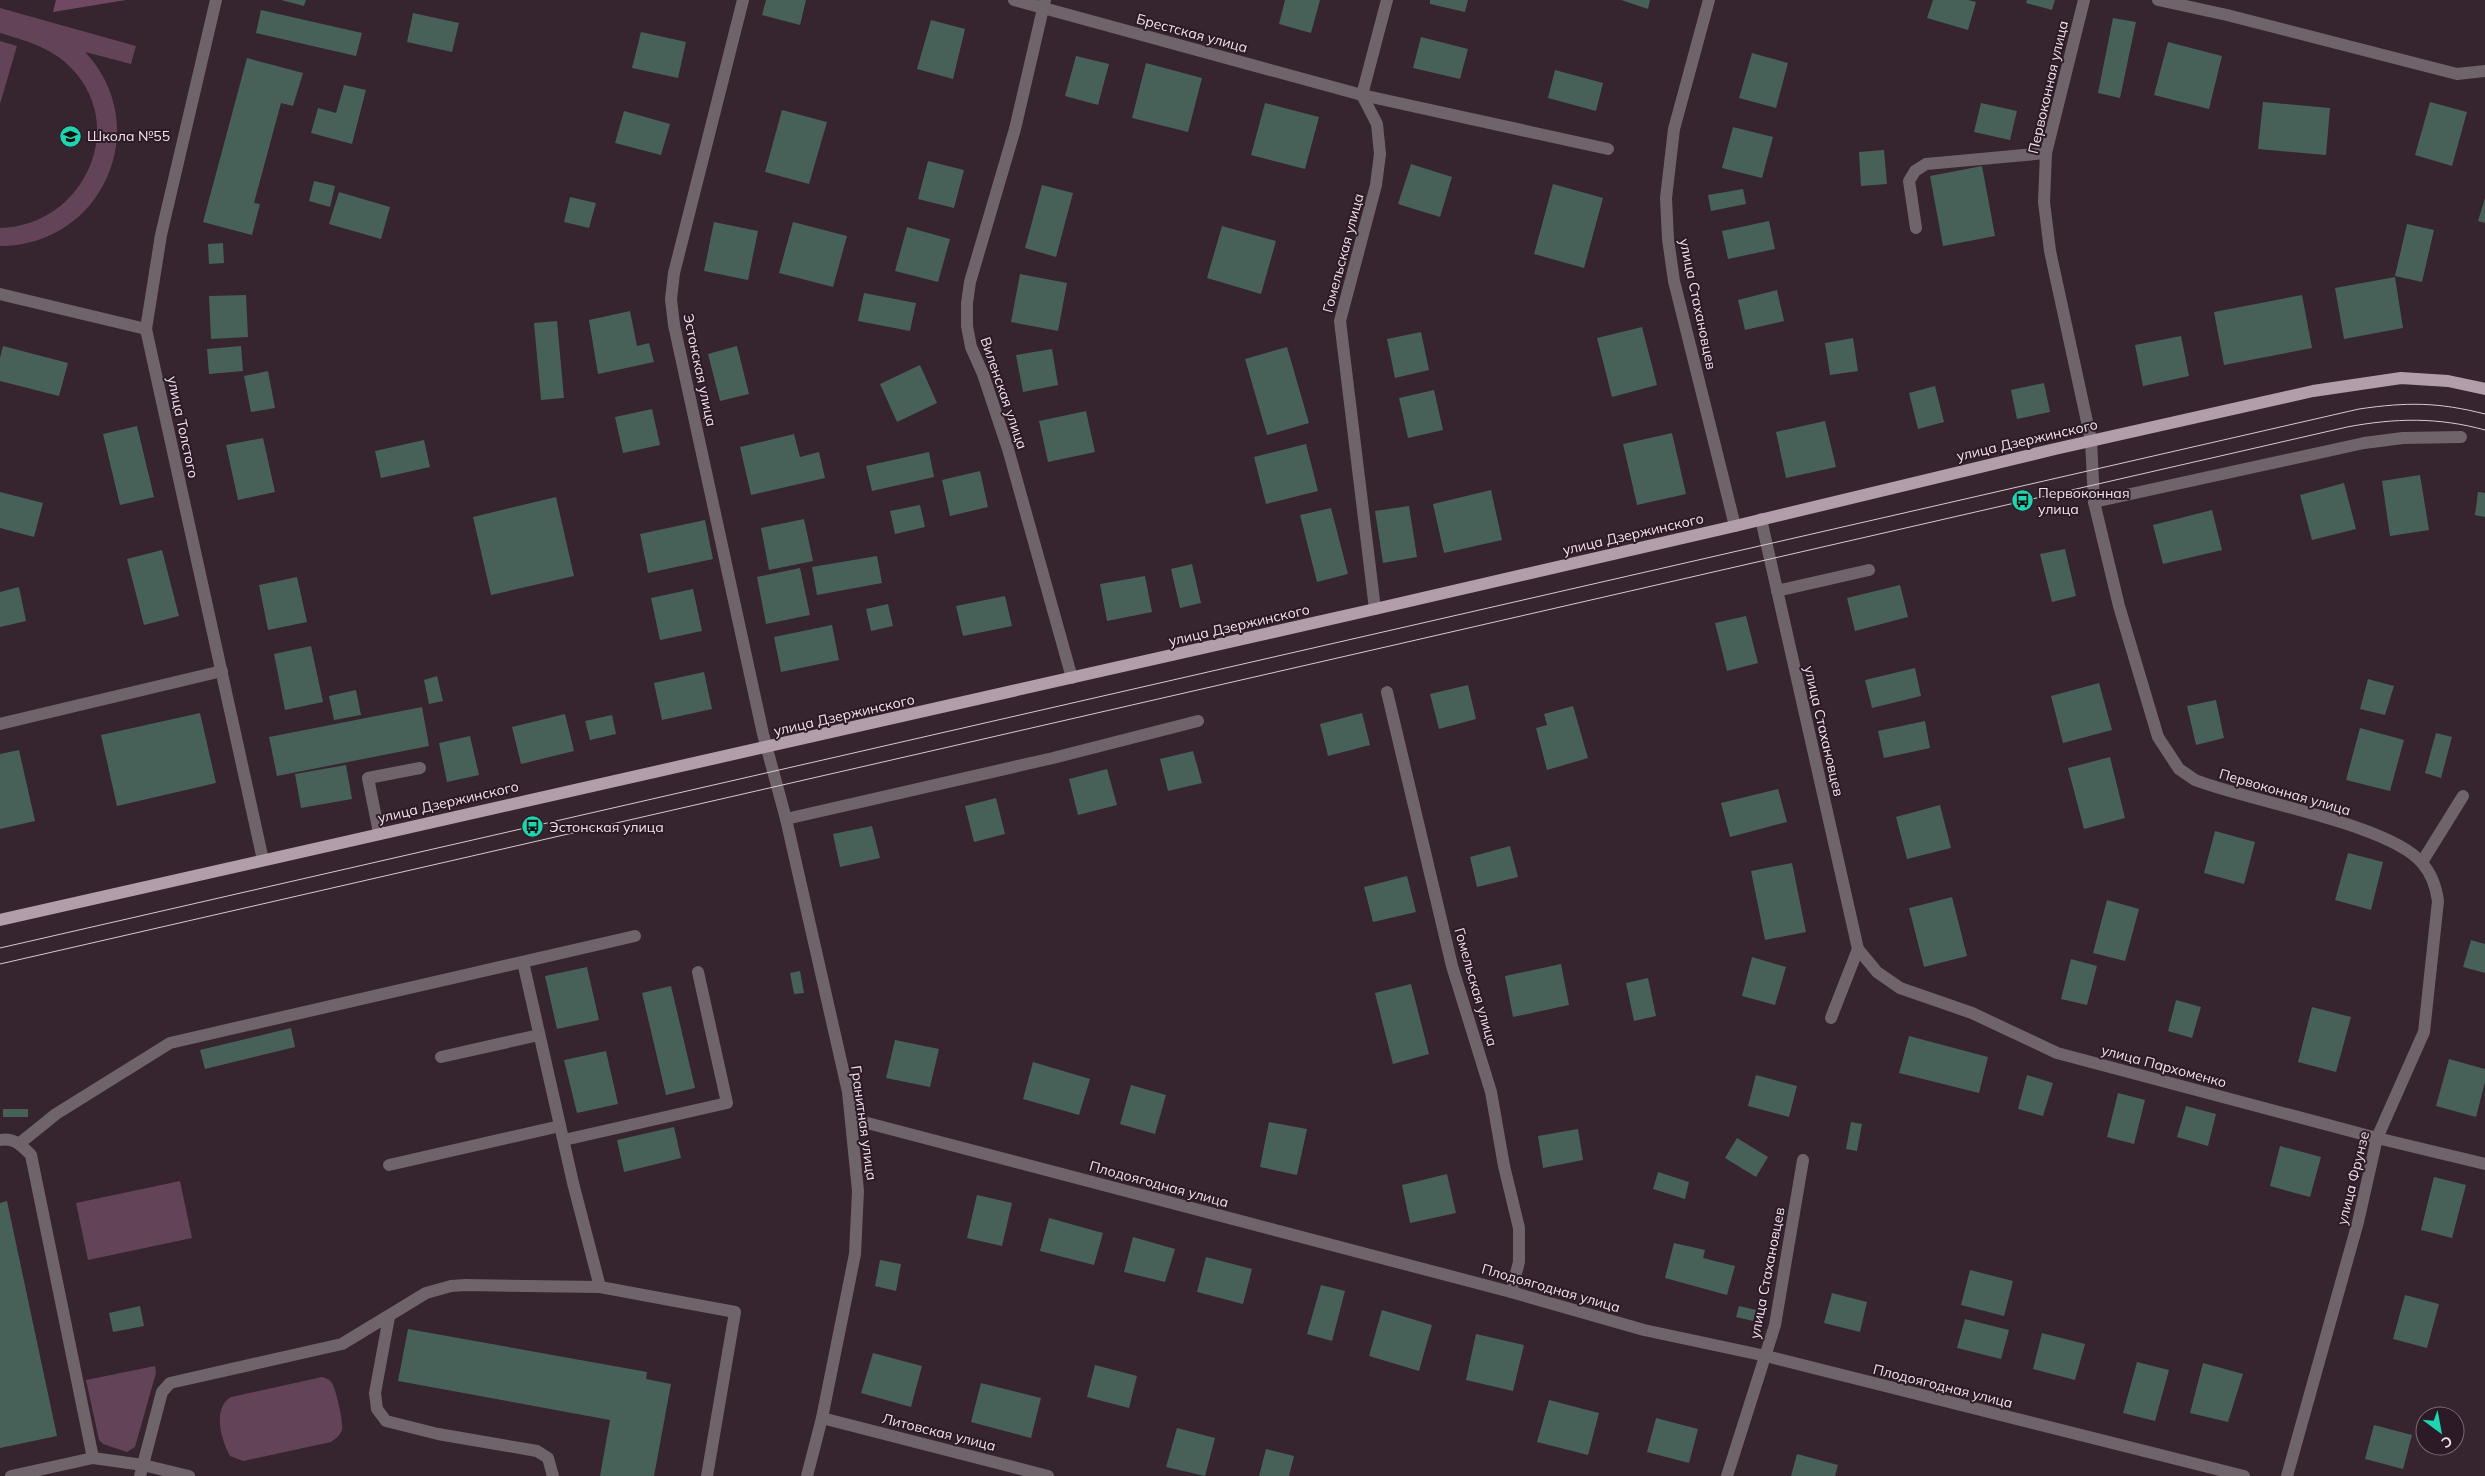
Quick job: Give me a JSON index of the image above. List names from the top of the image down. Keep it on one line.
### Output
{"streets":{"main road":["улица Дзержинского"],"street":["Брестская улица","Первоконная улица","Гомельская улица","улица Стахановцев","Эстонская улица","Виленская улица","улица Толстого","улица Пархоменко","Гранитная улица","улица Фрунзе","Плодоягодная улица","Литовская улица"]},"crossings":[["Брестская улица","Гомельская улица"],["Брестская улица","Виленская улица"],["Первоконная улица","улица Дзержинского"],["Первоконная улица","улица Фрунзе"],["Гомельская улица","улица Дзержинского"],["Гомельская улица","Плодоягодная улица"],["улица Стахановцев","улица Дзержинского"],["улица Стахановцев","улица Пархоменко"],["улица Стахановцев","Плодоягодная улица"],["Эстонская улица","улица Дзержинского"],["Эстонская улица","Гранитная улица"],["Виленская улица","улица Дзержинского"],["улица Толстого","улица Дзержинского"],["улица Дзержинского","Гранитная улица"],["улица Пархоменко","улица Фрунзе"],["Гранитная улица","Плодоягодная улица"],["Гранитная улица","Литовская улица"]],"places":{"school or university":["Школа №55"],"bus stop":["Первоконная улица","Эстонская улица"]},"north":"bottom right"}
